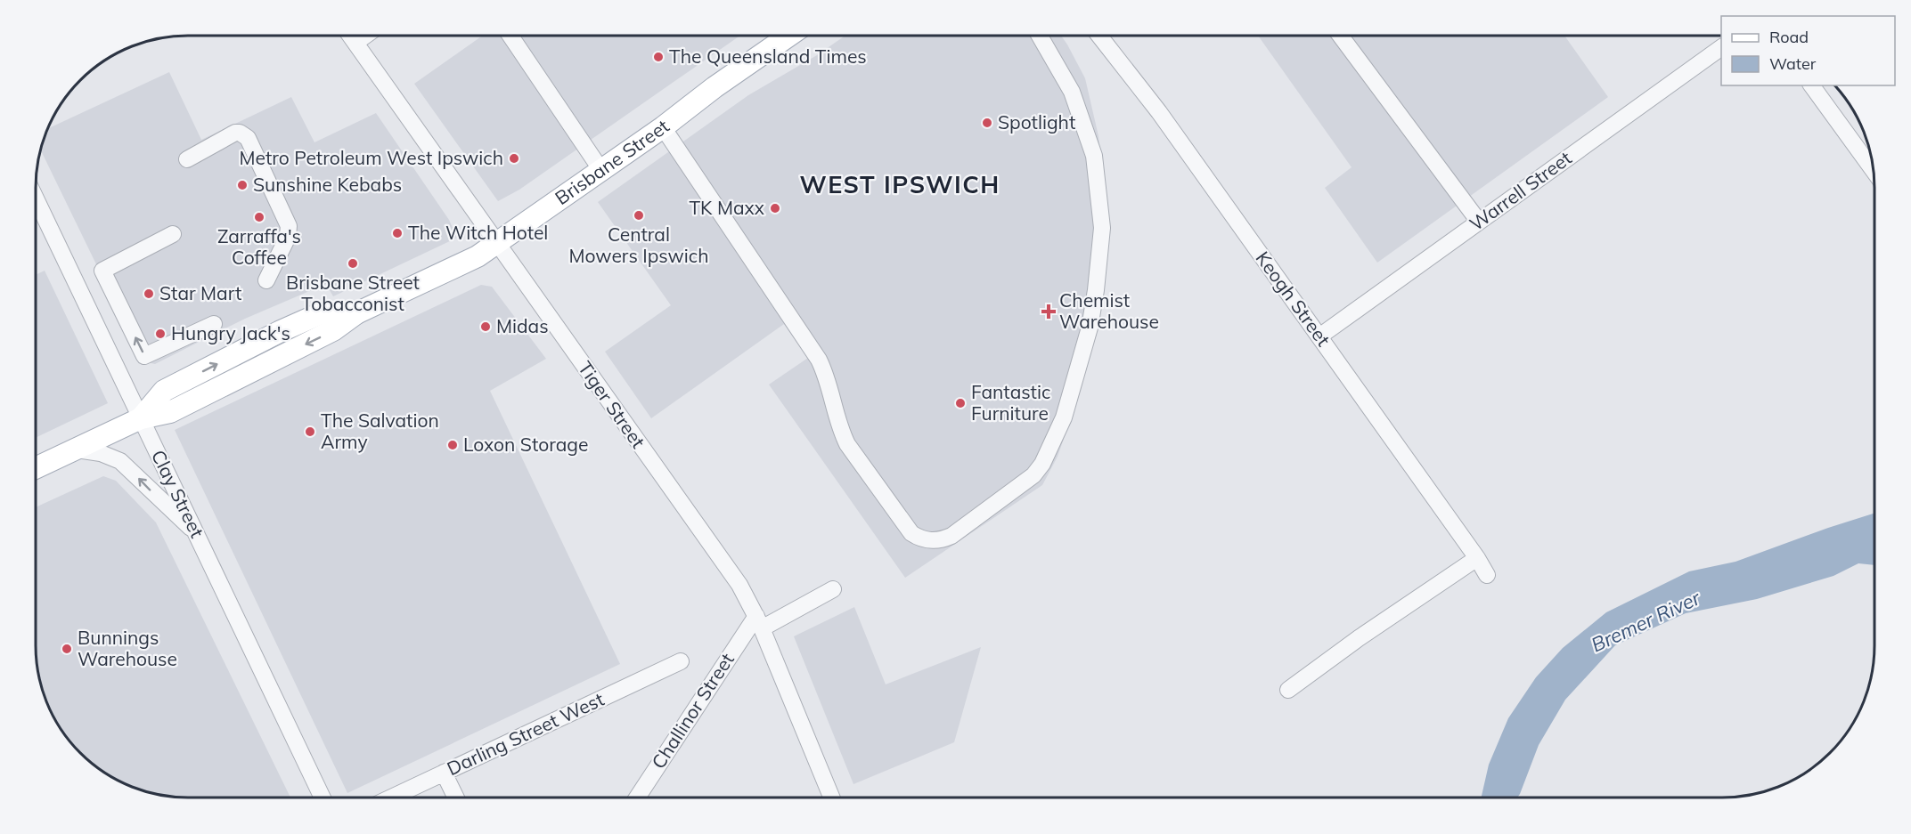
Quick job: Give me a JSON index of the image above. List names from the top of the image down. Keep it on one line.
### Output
{"streets":{"main road":["Brisbane Street"],"street":["Warrell Street","Keogh Street","Tiger Street","Clay Street","Challinor Street","Darling Street West"]},"crossings":[["Brisbane Street","Tiger Street"],["Brisbane Street","Clay Street"],["Warrell Street","Keogh Street"],["Tiger Street","Challinor Street"]],"districts":["WEST IPSWICH"],"water":["Bremer River"],"places":{"other":["The Queensland Times","Spotlight","Metro Petroleum West Ipswich","Sunshine Kebabs","TK Maxx","Central Mowers Ipswich","Zarraffa's Coffee","The Witch Hotel","Brisbane Street Tobacconist","Star Mart","Midas","Hungry Jack's","Fantastic Furniture","The Salvation Army","Loxon Storage","Bunnings Warehouse"],"health":["Chemist Warehouse"]},"legend":["Road","Water"]}
